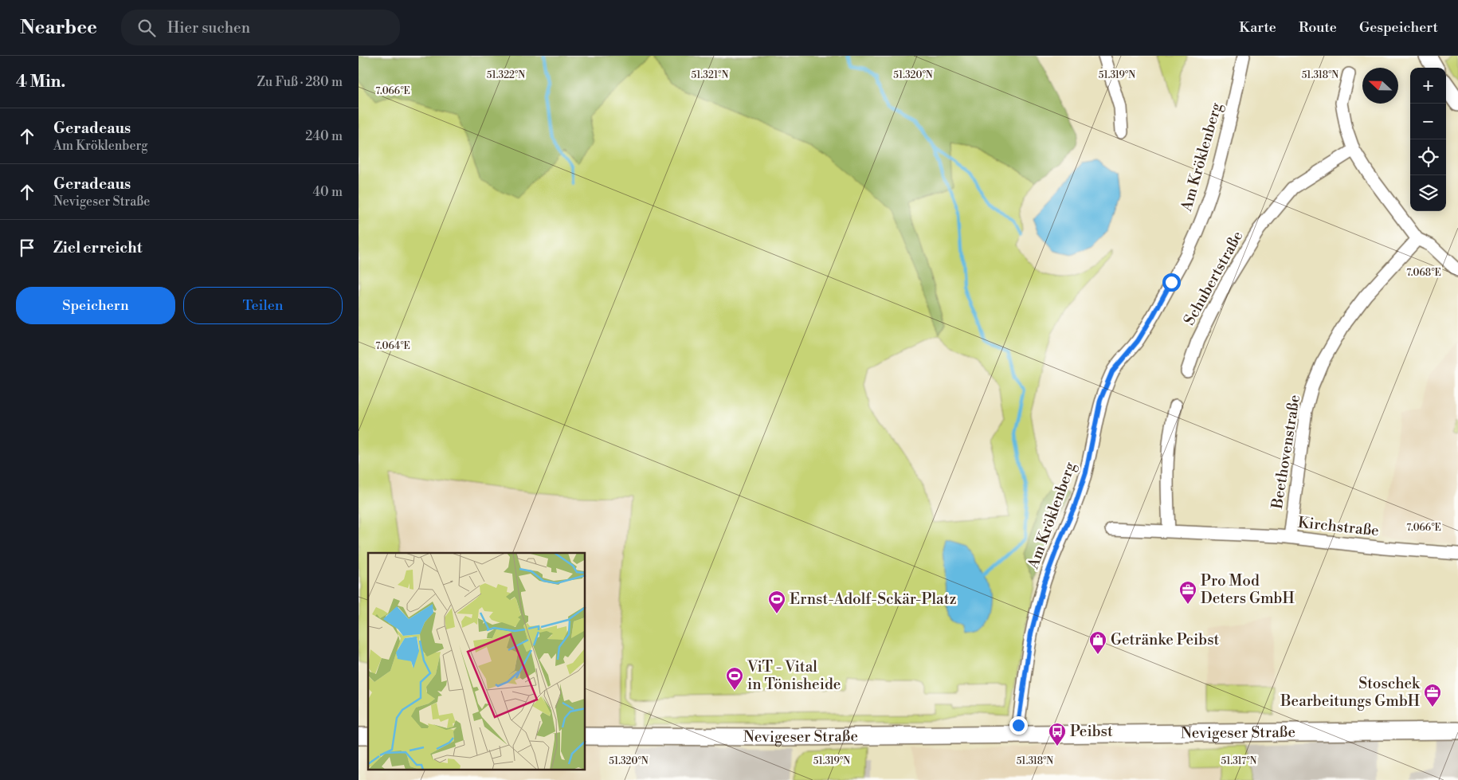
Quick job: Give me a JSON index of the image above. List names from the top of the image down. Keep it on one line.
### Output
{"streets":{"main road":["Nevigeser Straße"],"street":["Am Kröklenberg","Schubertstraße","Beethovenstraße","Kirchstraße"]},"crossings":[["Am Kröklenberg","Nevigeser Straße"],["Beethovenstraße","Kirchstraße"]],"places":{"office":["Pro Mod Deters GmbH","Stoschek Bearbeitungs GmbH"],"sports":["Ernst-Adolf-Sckär-Platz","ViT - Vital in Tönisheide"],"shop":["Getränke Peibst"],"bus stop":["Peibst"]},"north":"left","page":{"header":"Nearbee","search":"Hier suchen","nav":["Karte","Route","Gespeichert"],"heading":["4 Min.","Zu Fuß · 280 m"],"map_buttons":["+","−"],"list":[["Geradeaus","Am Kröklenberg","240 m"],["Geradeaus","Nevigeser Straße","40 m"],"Ziel erreicht"],"buttons":["Speichern","Teilen"]},"coordinates":["51.322°N","51.321°N","51.320°N","51.319°N","51.318°N","7.066°E","7.068°E","7.064°E","51.317°N"]}
